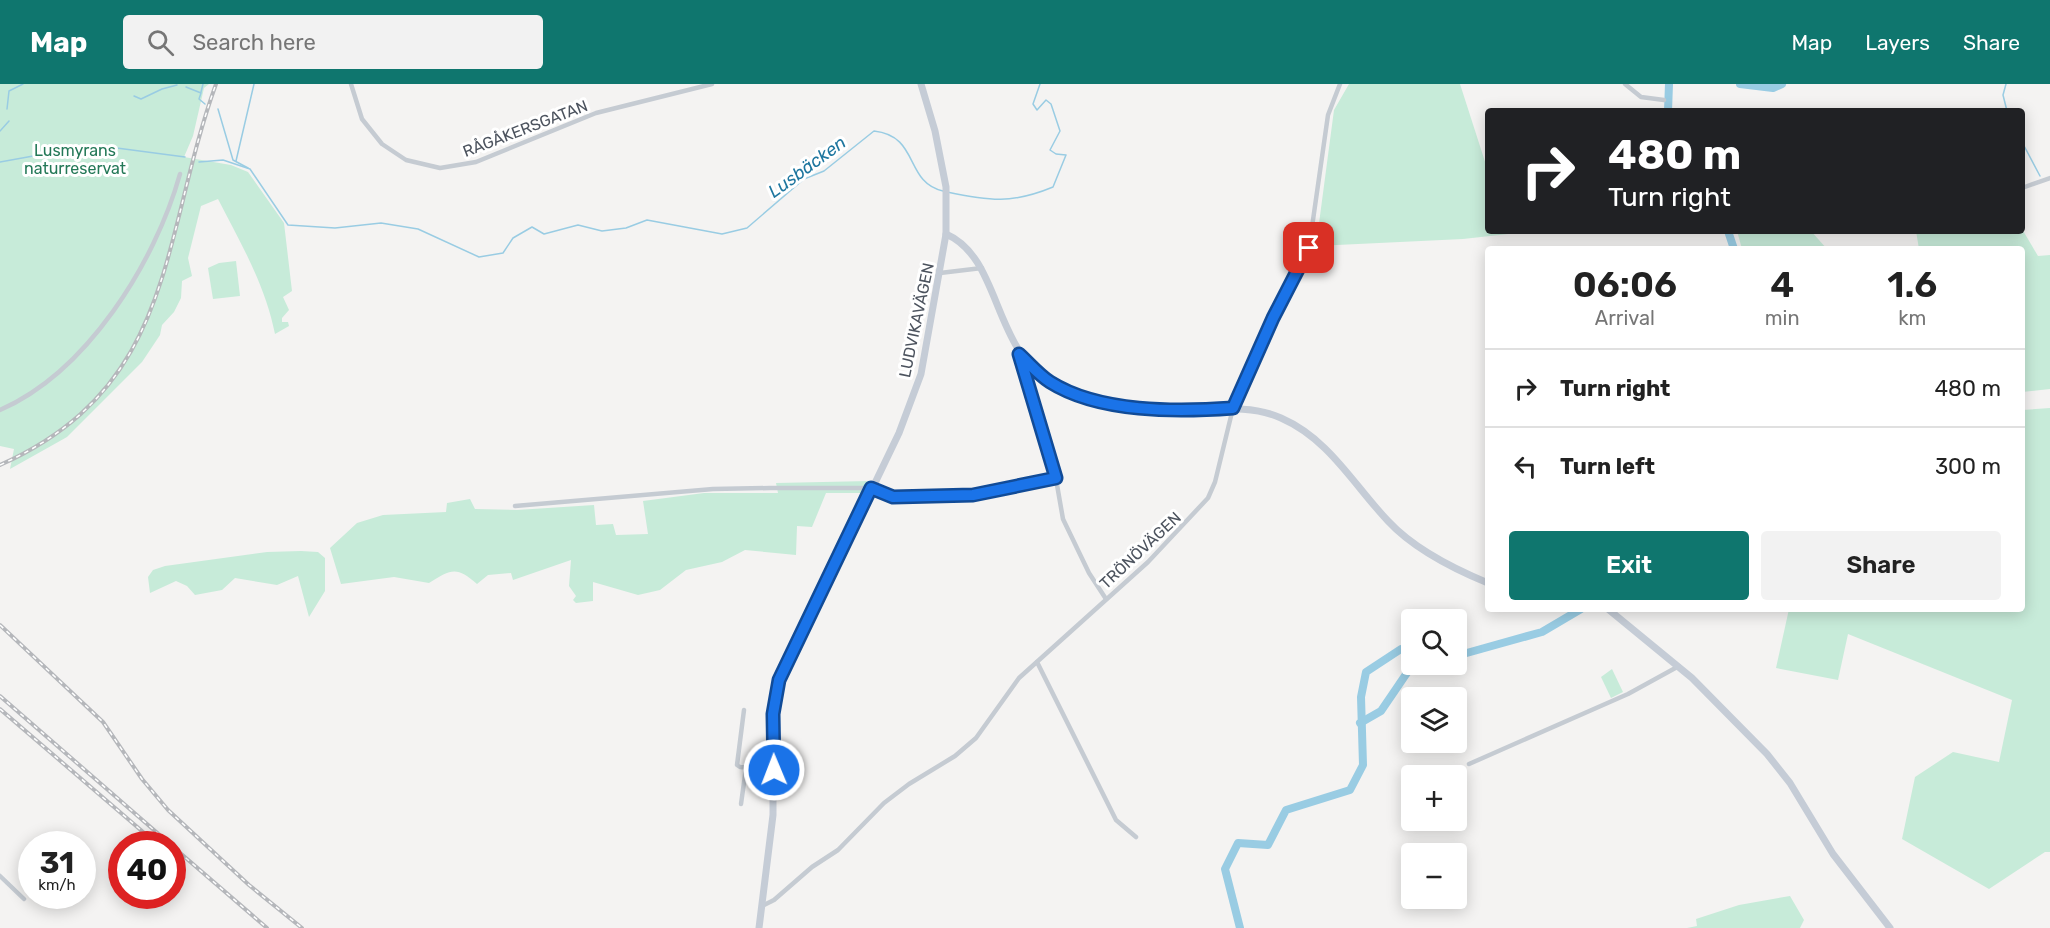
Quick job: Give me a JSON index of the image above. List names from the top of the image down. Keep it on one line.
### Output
{"streets":{"street":["RÅGÅKERSGATAN","LUDVIKAVÄGEN","TRÖNÖVÄGEN"]},"crossings":[["LUDVIKAVÄGEN","TRÖNÖVÄGEN"]],"water":["Lusbäcken"],"parks":["Lusmyrans naturreservat"],"page":{"header":"Map","search":"Search here","nav":["Map","Layers","Share"],"turn":["480 m","Turn right"],"eta":["06:06","Arrival","4","min","1.6","km"],"list":[{"name":"Turn right","value":"480 m"},{"name":"Turn left","value":"300 m"}],"buttons":["Exit","Share"],"map_buttons":["+","−"],"speed":"31 km/h","limit":"40"}}
